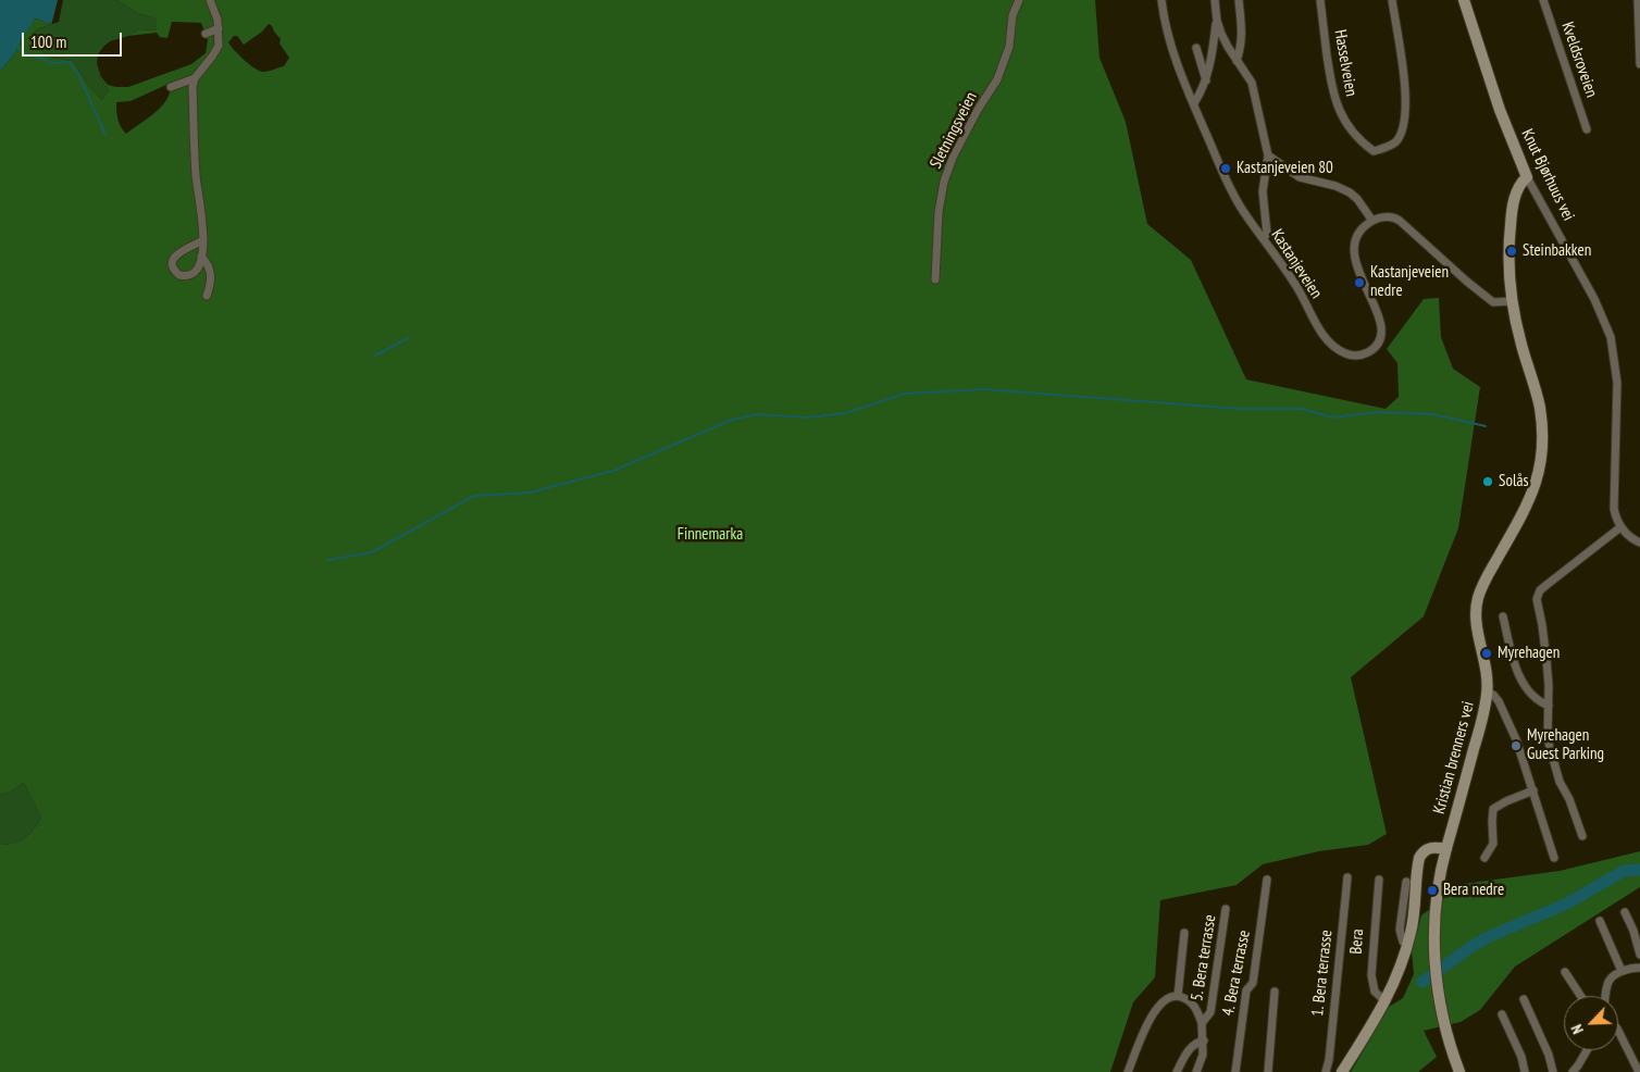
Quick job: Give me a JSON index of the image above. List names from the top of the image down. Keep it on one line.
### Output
{"streets":{"main road":["Knut Bjørhuus vei","Kristian brenners vei"],"street":["Kveldsroveien","Hasselveien","Sletningsveien","Kastanjeveien","Bera","5. Bera terrasse","4. Bera terrasse","1. Bera terrasse"]},"crossings":[["Knut Bjørhuus vei","Kristian brenners vei"]],"parks":["Finnemarka"],"places":["Kastanjeveien 80","Steinbakken","Kastanjeveien nedre","Solås","Myrehagen","Myrehagen Guest Parking","Bera nedre"],"scale_bar":"100 m","north":"bottom left"}
